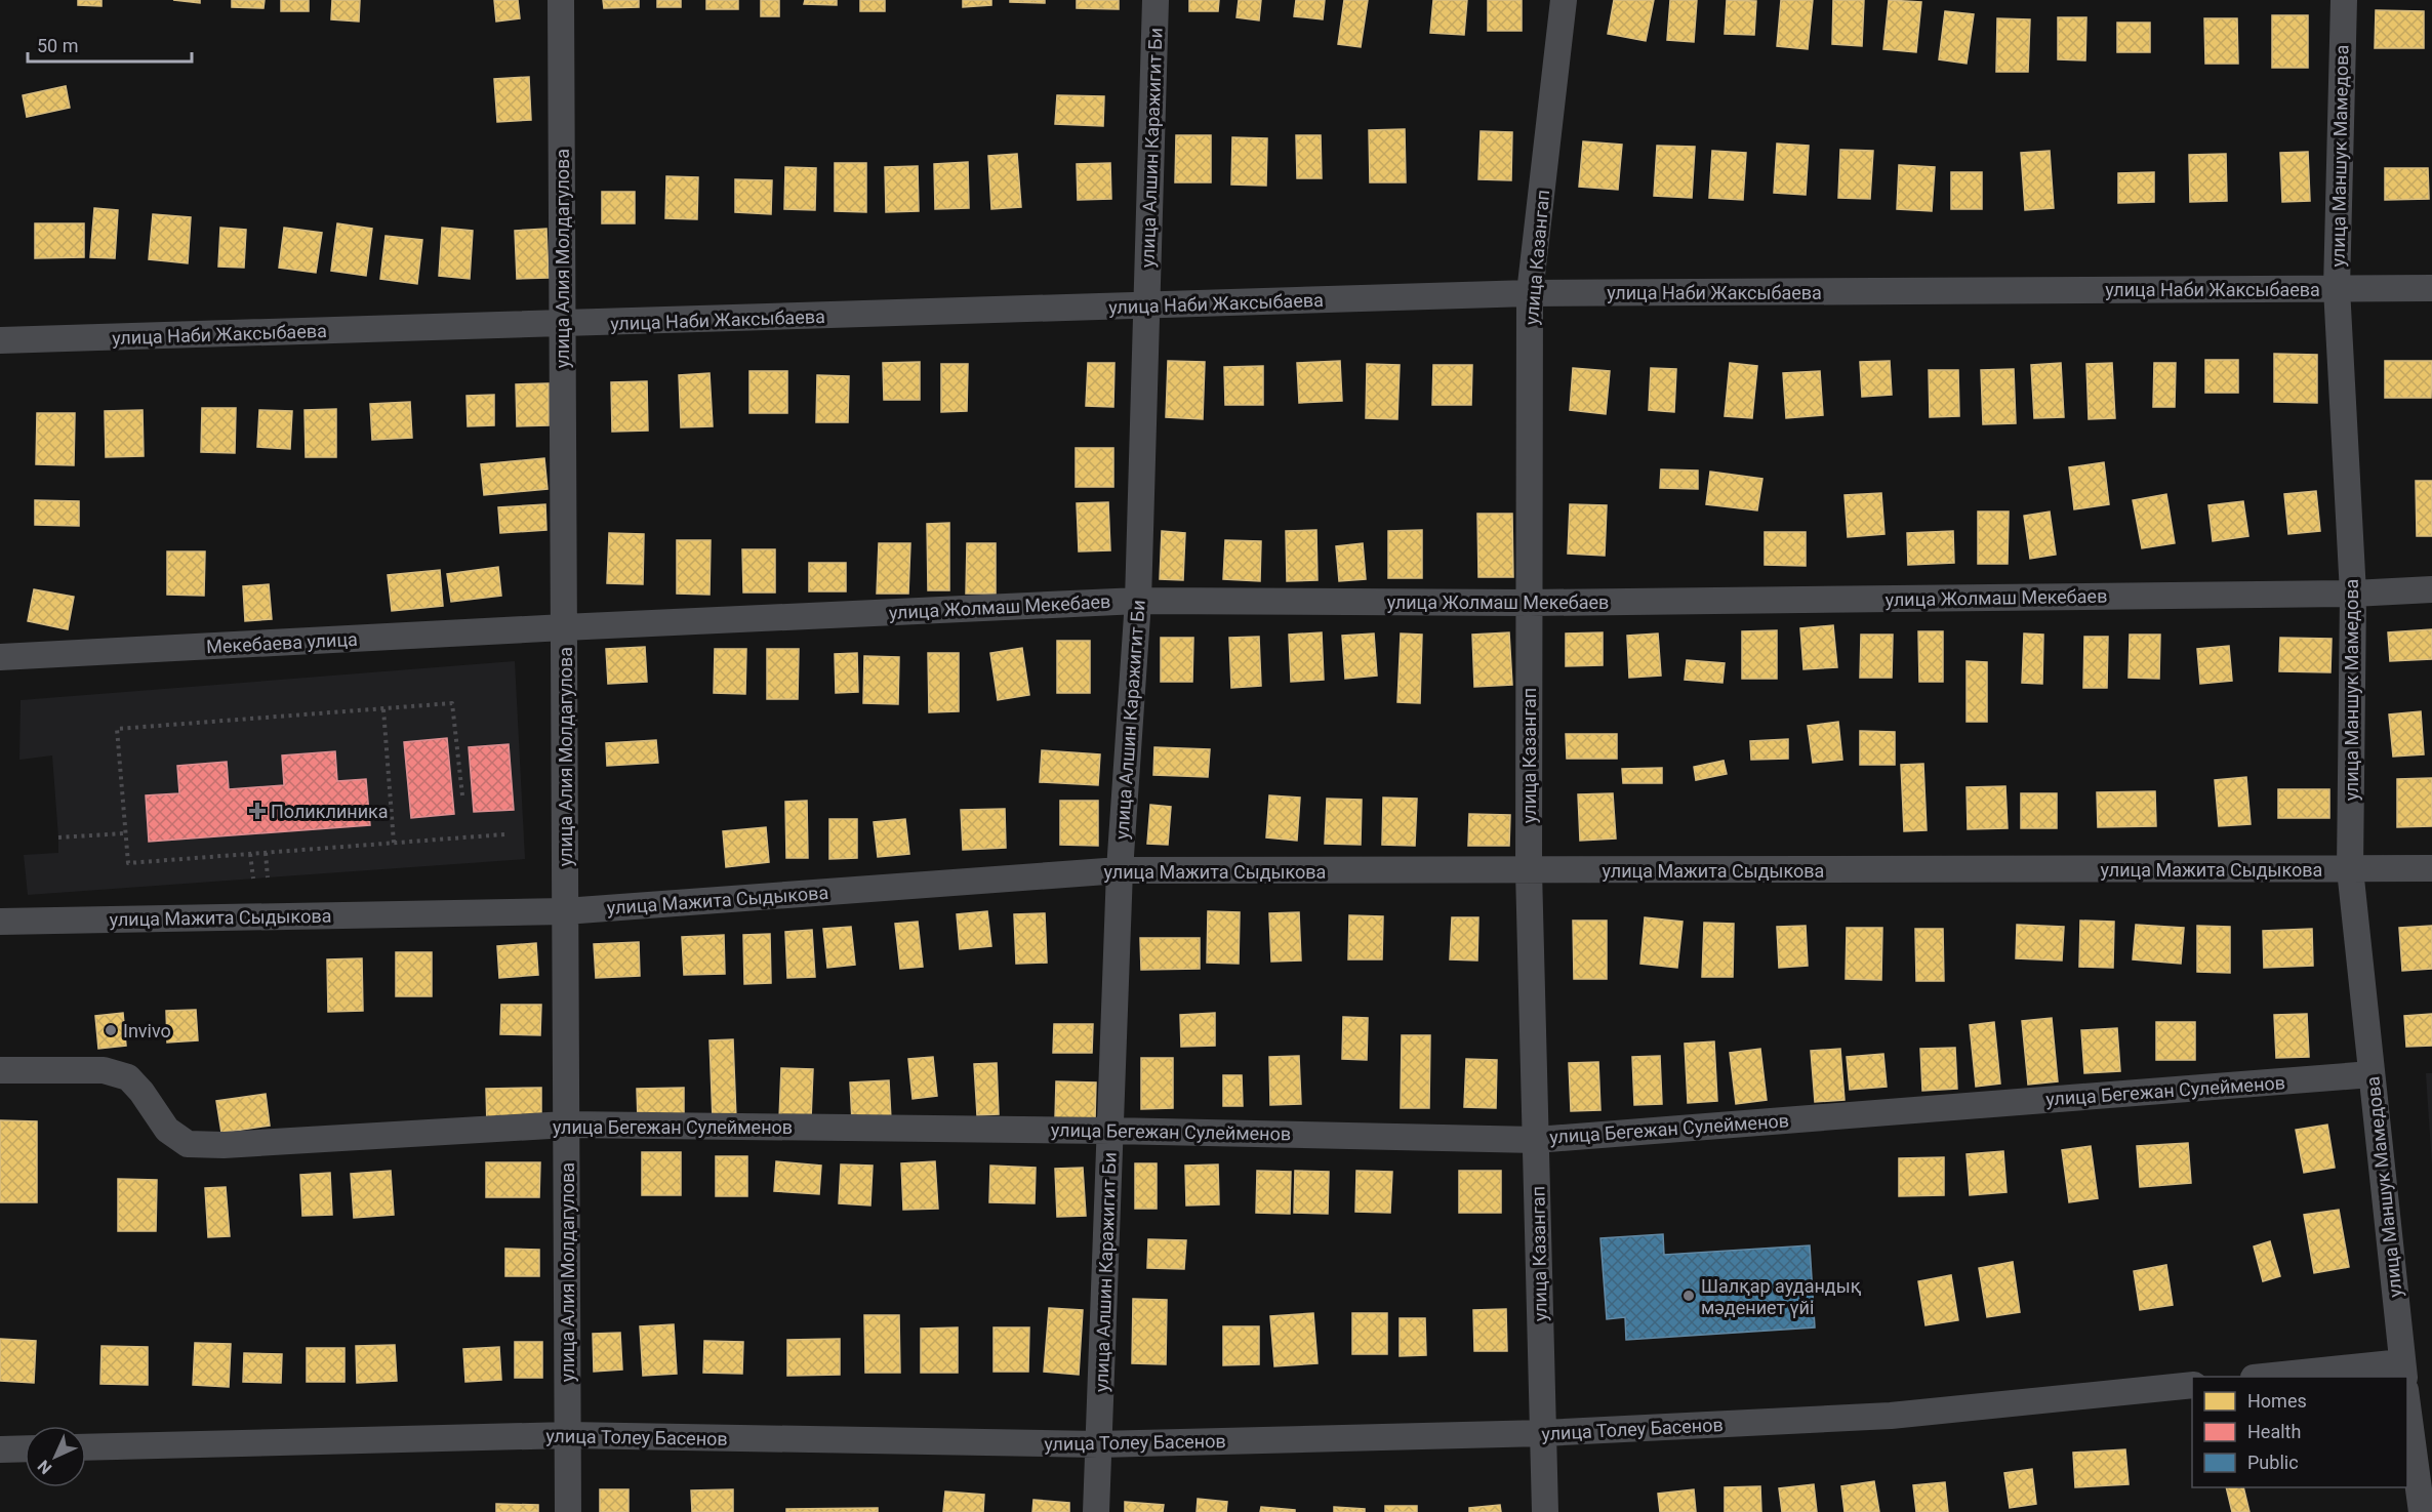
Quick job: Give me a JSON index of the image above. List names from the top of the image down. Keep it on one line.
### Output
{"streets":{"street":["улица Алшин Каражигит Би","улица Маншук Мамедова","улица Казангап","улица Алия Молдагулова","улица Наби Жаксыбаева","улица Жолмаш Мекебаев","Мекебаева улица","улица Мажита Сыдыкова","улица Бегежан Сулейменов","улица Толеу Басенов"]},"crossings":[["улица Алшин Каражигит Би","улица Наби Жаксыбаева"],["улица Алшин Каражигит Би","улица Жолмаш Мекебаев"],["улица Алшин Каражигит Би","улица Мажита Сыдыкова"],["улица Алшин Каражигит Би","улица Бегежан Сулейменов"],["улица Алшин Каражигит Би","улица Толеу Басенов"],["улица Маншук Мамедова","улица Наби Жаксыбаева"],["улица Маншук Мамедова","улица Жолмаш Мекебаев"],["улица Маншук Мамедова","улица Мажита Сыдыкова"],["улица Маншук Мамедова","улица Бегежан Сулейменов"],["улица Казангап","улица Наби Жаксыбаева"],["улица Казангап","улица Жолмаш Мекебаев"],["улица Казангап","улица Мажита Сыдыкова"],["улица Казангап","улица Бегежан Сулейменов"],["улица Казангап","улица Толеу Басенов"],["улица Алия Молдагулова","улица Наби Жаксыбаева"],["улица Алия Молдагулова","улица Жолмаш Мекебаев"],["улица Алия Молдагулова","Мекебаева улица"],["улица Алия Молдагулова","улица Мажита Сыдыкова"],["улица Алия Молдагулова","улица Бегежан Сулейменов"],["улица Алия Молдагулова","улица Толеу Басенов"],["улица Жолмаш Мекебаев","Мекебаева улица"]],"places":{"health":["Поликлиника"],"other":["Invivo","Шалқар аудандық мәдениет үйі"]},"legend":["Homes","Health","Public"],"scale_bar":"50 m","north":"bottom left"}
